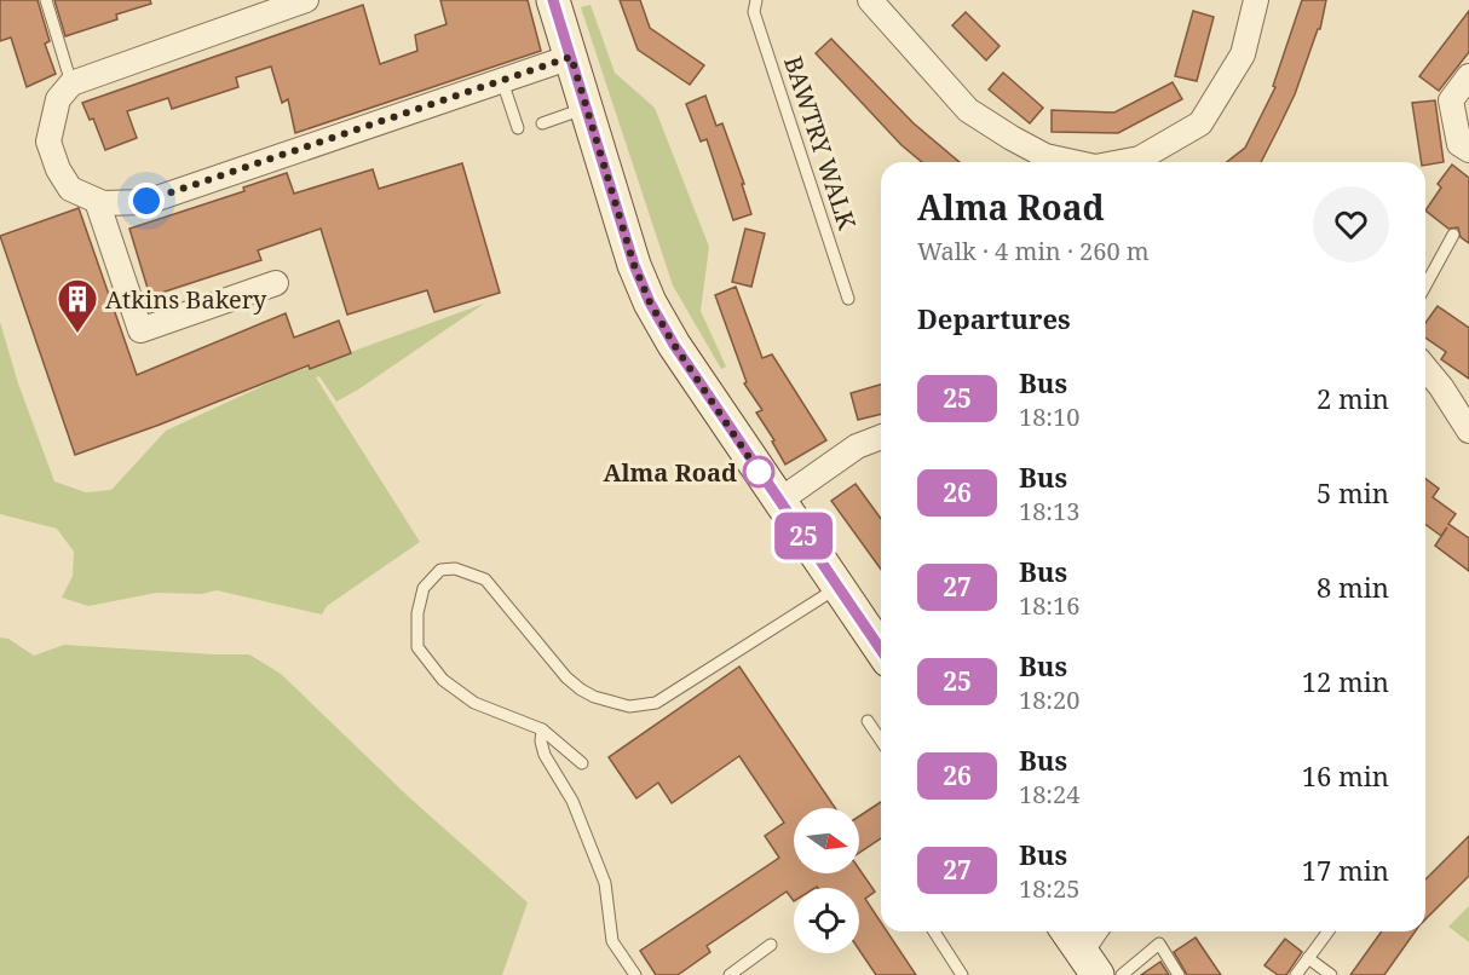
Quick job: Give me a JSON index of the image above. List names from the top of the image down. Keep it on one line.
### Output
{"streets":{"lane":["BAWTRY WALK"]},"places":{"building":["Atkins Bakery"],"other":["Alma Road"]},"lines":["bus line 25"],"north":"right","page":{"on_map":"25","heading":[["Alma Road","Walk · 4 min · 260 m"],"Departures"],"list":[{"mark":"25","name":"Bus","note":"18:10","value":"2 min"},{"mark":"26","name":"Bus","note":"18:13","value":"5 min"},{"mark":"27","name":"Bus","note":"18:16","value":"8 min"},{"mark":"25","name":"Bus","note":"18:20","value":"12 min"},{"mark":"26","name":"Bus","note":"18:24","value":"16 min"},{"mark":"27","name":"Bus","note":"18:25","value":"17 min"}]}}
